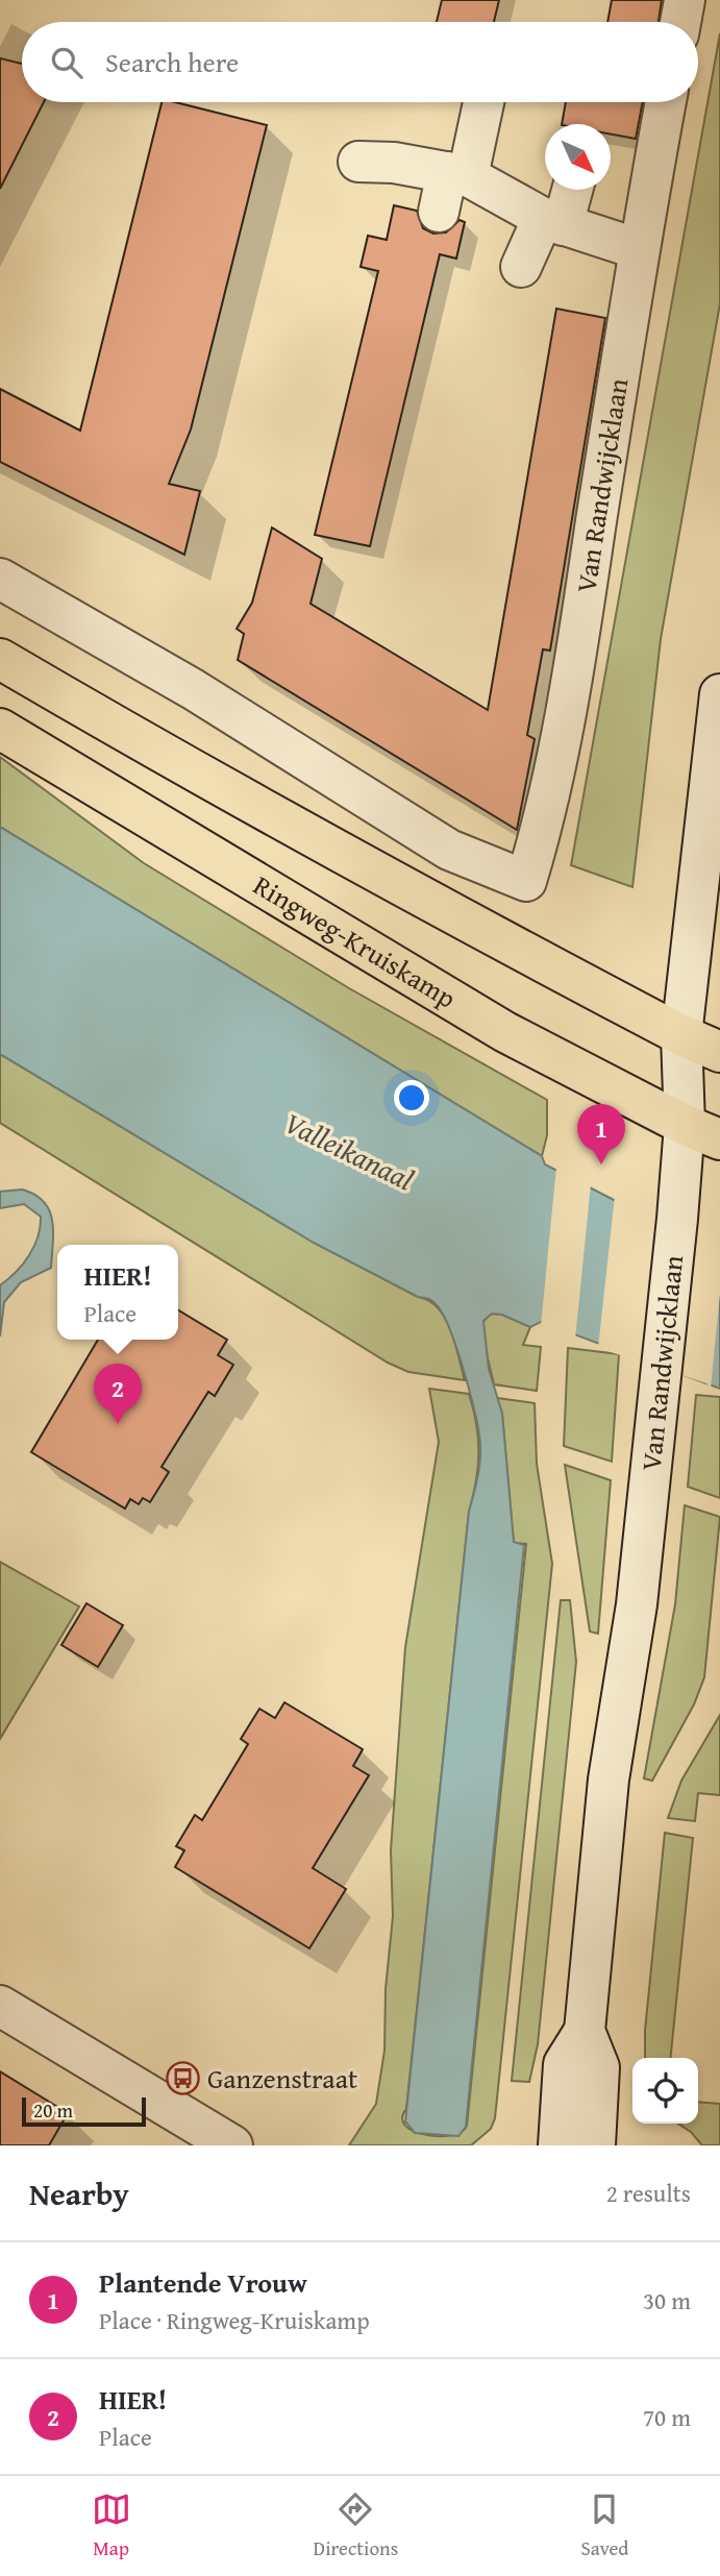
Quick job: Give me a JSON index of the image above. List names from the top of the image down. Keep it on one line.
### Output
{"streets":{"main road":["Ringweg-Kruiskamp"],"street":["Van Randwijcklaan"]},"crossings":[["Van Randwijcklaan","Ringweg-Kruiskamp"]],"water":["Valleikanaal"],"places":{"bus stop":["Ganzenstraat"]},"scale_bar":"20 m","north":"bottom right","page":{"search":"Search here","pins":["1","2"],"popup":["HIER!","Place"],"scale":"20 m","heading":["Nearby","2 results"],"list":[{"mark":"1","name":"Plantende Vrouw","note":"Place · Ringweg-Kruiskamp","value":"30 m"},{"mark":"2","name":"HIER!","note":"Place","value":"70 m"}],"nav":["Map","Directions","Saved"]}}
